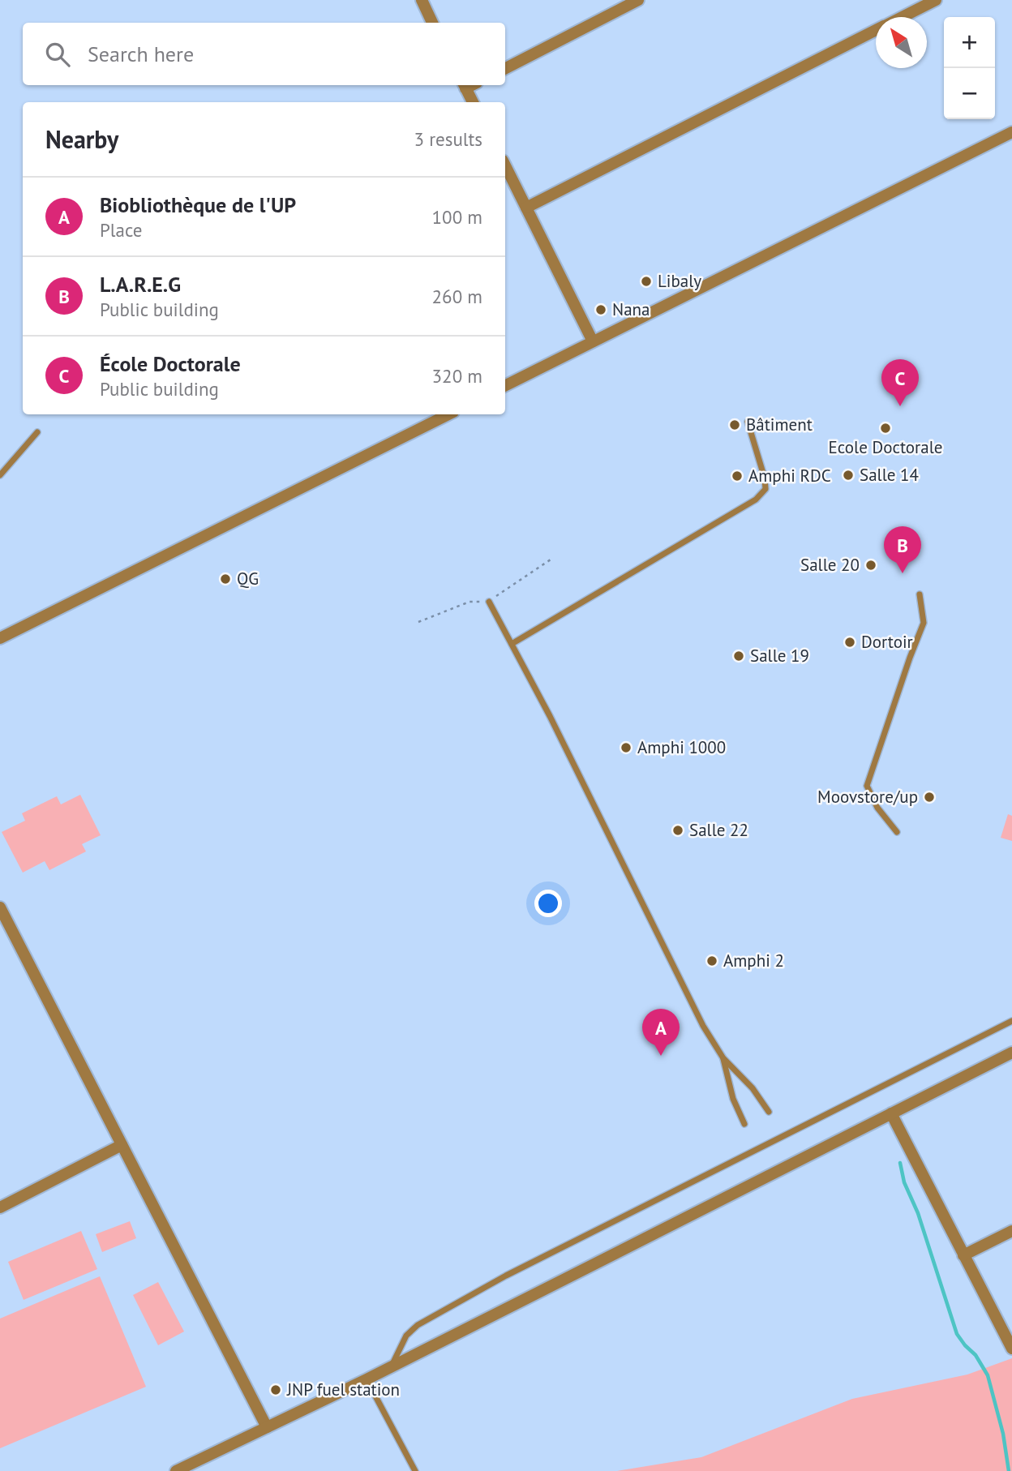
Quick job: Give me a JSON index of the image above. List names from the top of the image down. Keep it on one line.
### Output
{"places":["Libaly","Nana","Bâtiment","Ecole Doctorale","Salle 14","Amphi RDC","Salle 20","QG","Dortoir","Salle 19","Amphi 1000","Moovstore/up","Salle 22","Amphi 2","JNP fuel station"],"north":"top left","page":{"map_buttons":["+","−"],"search":"Search here","heading":["Nearby","3 results"],"list":[{"mark":"A","name":"Biobliothèque de l'UP","note":"Place","value":"100 m"},{"mark":"B","name":"L.A.R.E.G","note":"Public building","value":"260 m"},{"mark":"C","name":"École Doctorale","note":"Public building","value":"320 m"}],"pins":["C","B","A"]}}
